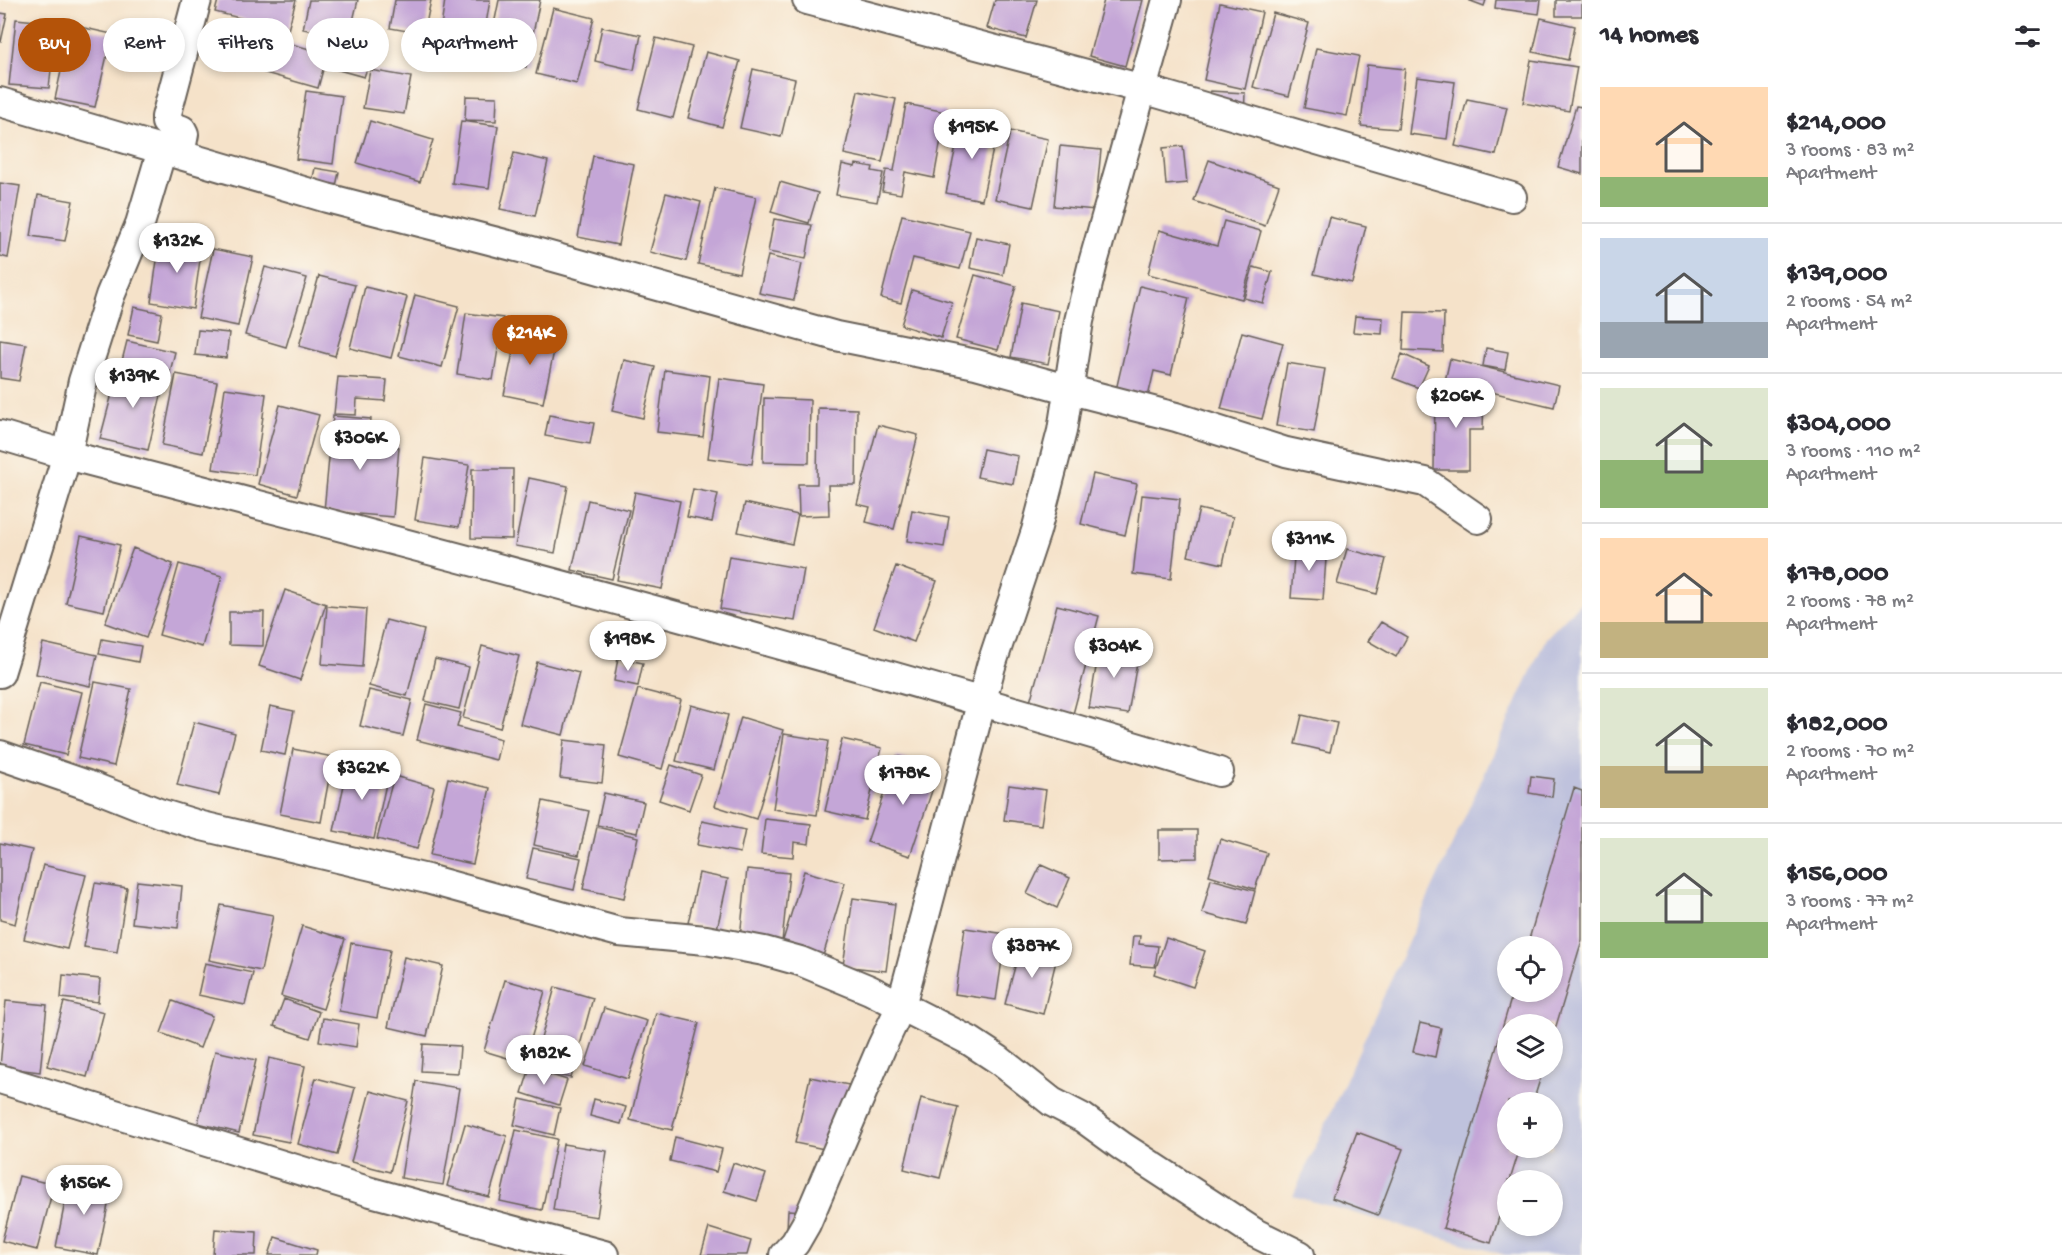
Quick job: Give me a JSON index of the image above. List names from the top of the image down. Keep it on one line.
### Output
{"page":{"heading":"14 homes","chip":["Buy","Rent","Filters","New","Apartment"],"list":[{"name":"$214,000","note":"3 rooms · 83 m² · Apartment"},{"name":"$139,000","note":"2 rooms · 54 m² · Apartment"},{"name":"$304,000","note":"3 rooms · 110 m² · Apartment"},{"name":"$178,000","note":"2 rooms · 78 m² · Apartment"},{"name":"$182,000","note":"2 rooms · 70 m² · Apartment"},{"name":"$156,000","note":"3 rooms · 77 m² · Apartment"}],"price":["$195K","$132K","$214K","$139K","$206K","$306K","$311K","$198K","$304K","$362K","$178K","$387K","$182K","$156K"],"map_buttons":["+","−"]}}
